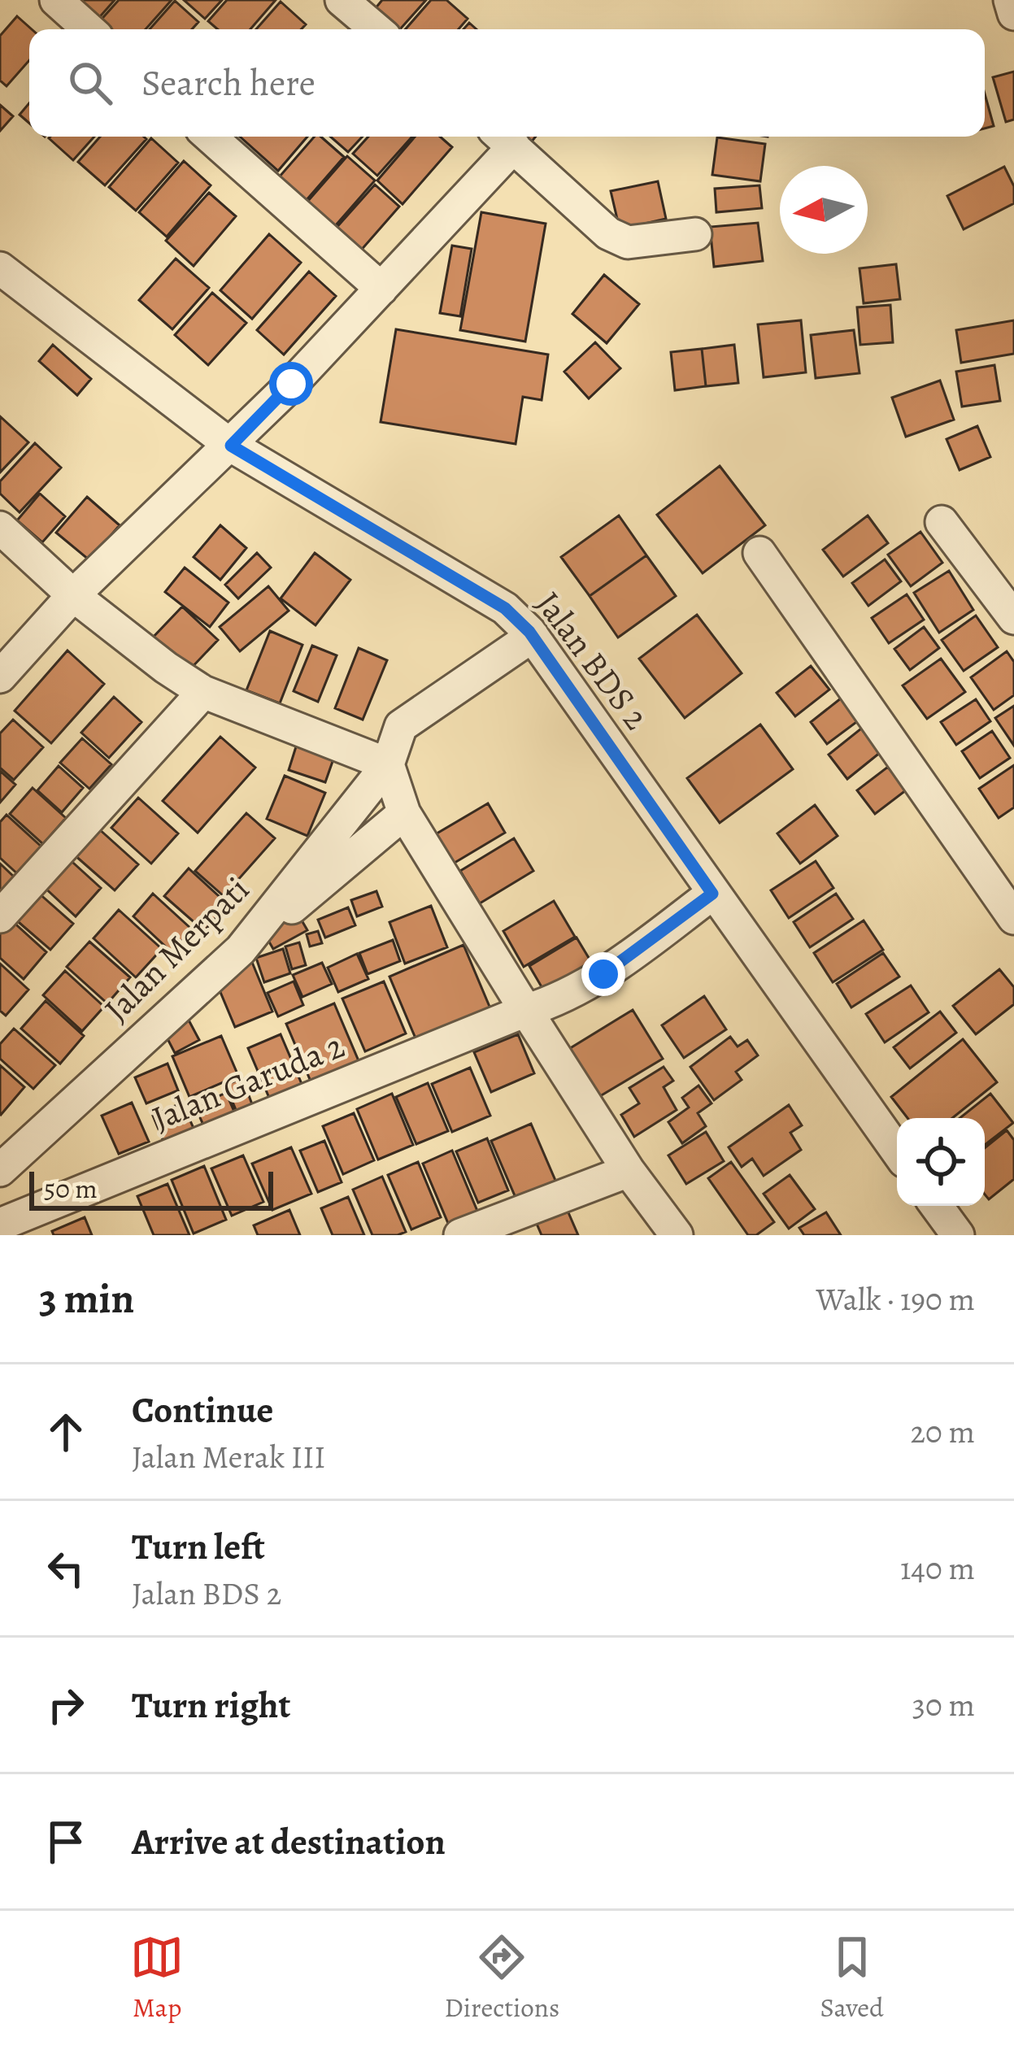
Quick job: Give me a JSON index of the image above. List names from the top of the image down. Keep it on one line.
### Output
{"streets":{"street":["Jalan BDS 2","Jalan Merpati","Jalan Garuda 2"]},"crossings":[["Jalan BDS 2","Jalan Merpati"],["Jalan BDS 2","Jalan Garuda 2"]],"scale_bar":"50 m","north":"left","page":{"search":"Search here","scale":"50 m","heading":["3 min","Walk · 190 m"],"list":[["Continue","Jalan Merak III","20 m"],["Turn left","Jalan BDS 2","140 m"],["Turn right","30 m"],"Arrive at destination"],"nav":["Map","Directions","Saved"]}}
